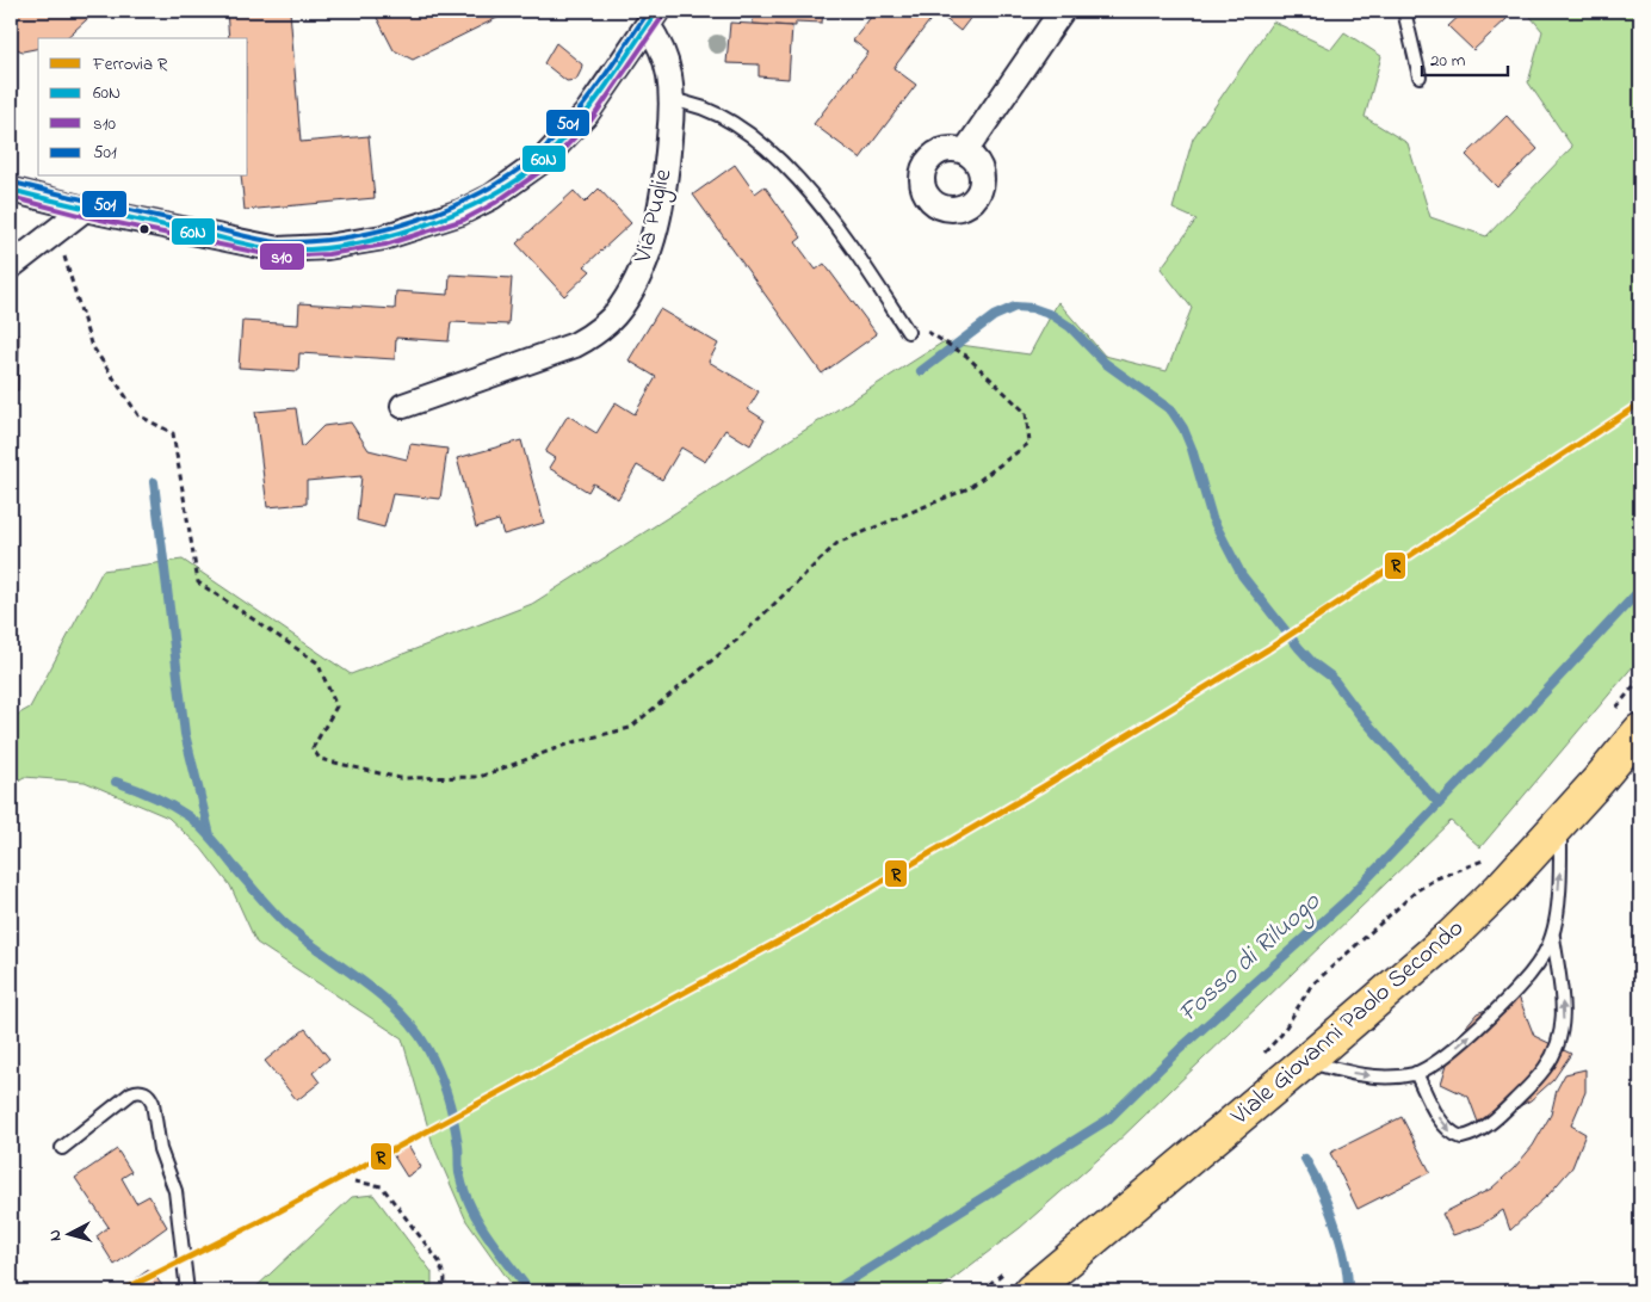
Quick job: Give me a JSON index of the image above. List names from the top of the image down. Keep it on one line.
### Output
{"streets":{"main road":["Viale Giovanni Paolo Secondo"],"street":["Via Puglie"]},"water":["Fosso di Riluogo"],"lines":["transit line 60N","transit line 501","transit line s10","rail line R"],"legend":["Ferrovia R","60N","s10","501"],"scale_bar":"20 m","north":"left"}
